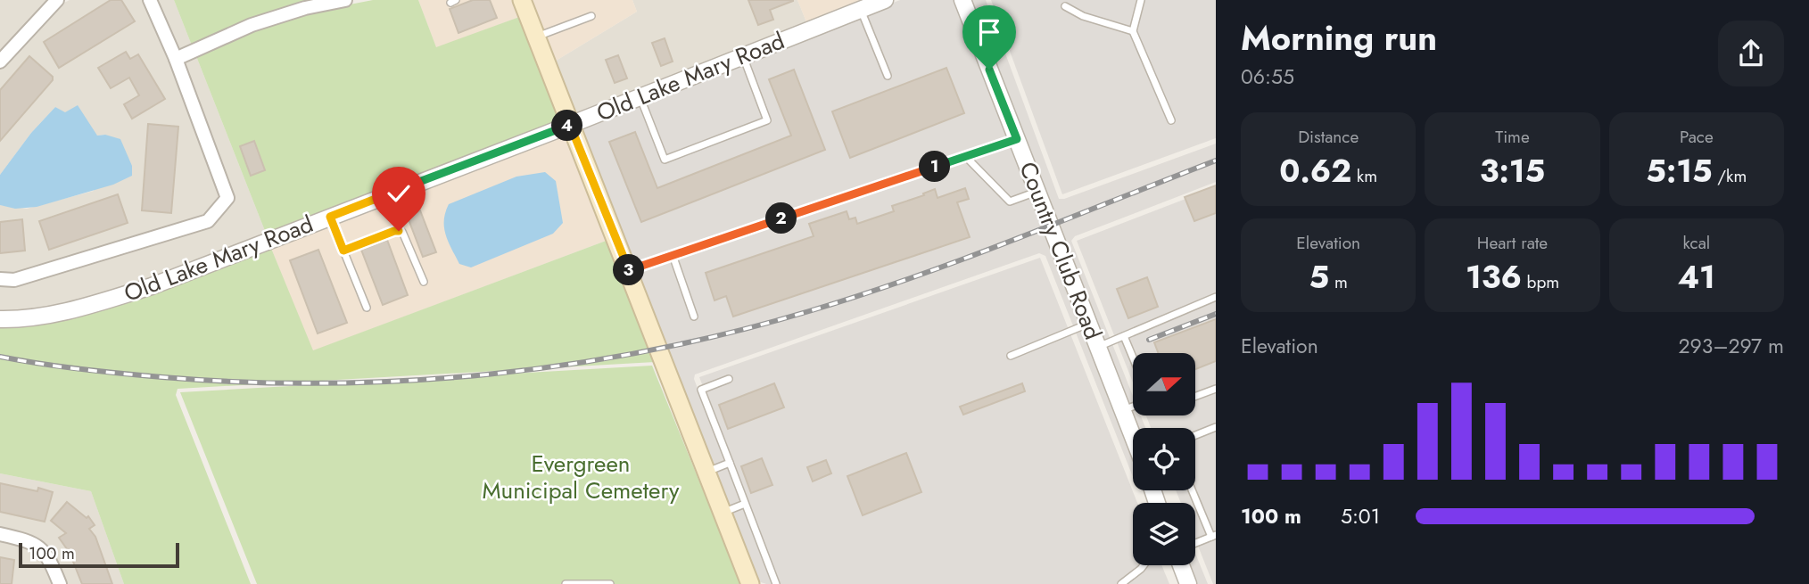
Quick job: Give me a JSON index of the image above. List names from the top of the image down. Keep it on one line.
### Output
{"streets":{"street":["Old Lake Mary Road","Country Club Road"]},"parks":["Evergreen Municipal Cemetery"],"scale_bar":"100 m","north":"right","page":{"heading":["Morning run","06:55"],"stats":[["Distance","0.62 km"],["Time","3:15"],["Pace","5:15 /km"],["Elevation","5 m"],["Heart rate","136 bpm"],["kcal","41"]],"pins":["4","1","2","3"],"chart":["Elevation","293–297 m"],"list":[{"name":"100 m","note":"5:01"}],"scale":"100 m"}}
